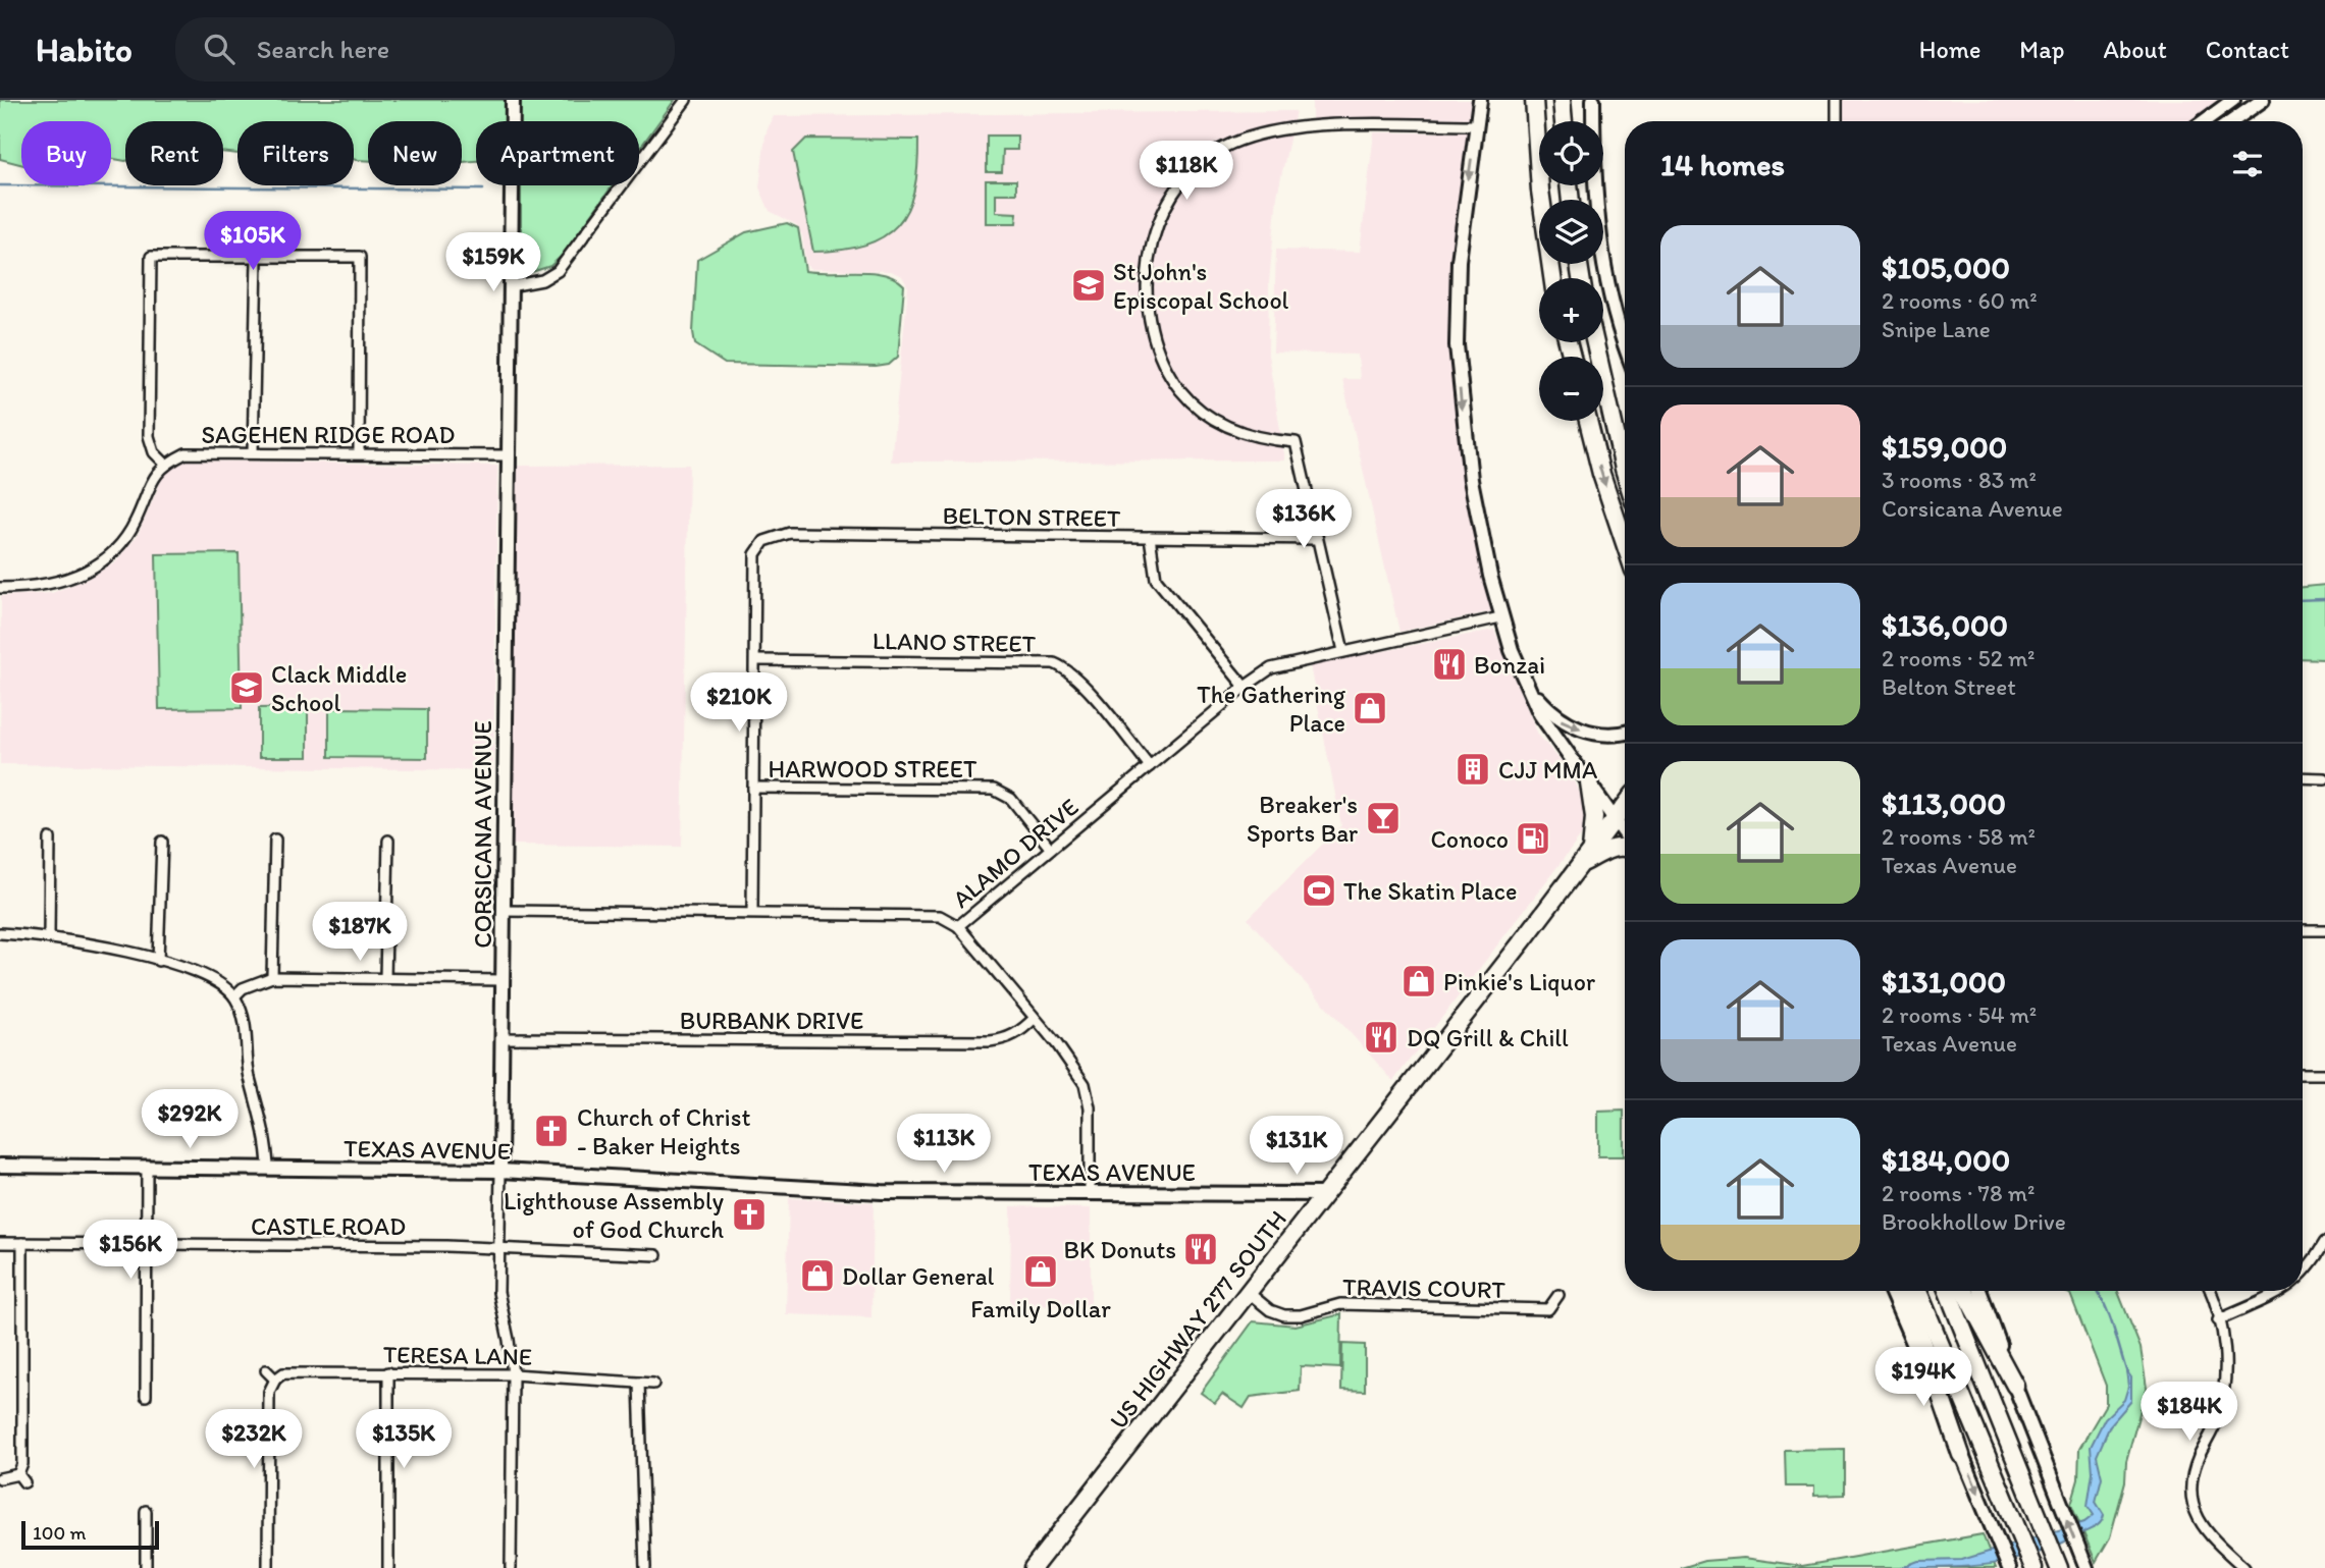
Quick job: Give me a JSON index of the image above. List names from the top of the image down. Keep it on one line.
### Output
{"streets":{"highway":["US HIGHWAY 277 SOUTH"],"street":["SAGEHEN RIDGE ROAD","BELTON STREET","LLANO STREET","HARWOOD STREET","CORSICANA AVENUE","ALAMO DRIVE","BURBANK DRIVE","TEXAS AVENUE","CASTLE ROAD","TRAVIS COURT","TERESA LANE"]},"crossings":[["SAGEHEN RIDGE ROAD","CORSICANA AVENUE"],["BELTON STREET","LLANO STREET"],["LLANO STREET","ALAMO DRIVE"],["HARWOOD STREET","ALAMO DRIVE"],["CORSICANA AVENUE","ALAMO DRIVE"],["CORSICANA AVENUE","BURBANK DRIVE"],["CORSICANA AVENUE","TEXAS AVENUE"],["CORSICANA AVENUE","CASTLE ROAD"],["CORSICANA AVENUE","TERESA LANE"],["TEXAS AVENUE","US HIGHWAY 277 SOUTH"],["TRAVIS COURT","US HIGHWAY 277 SOUTH"]],"places":{"school or university":["St John's Episcopal School","Clack Middle School"],"restaurant":["Bonzai","DQ Grill & Chill","BK Donuts"],"shop":["The Gathering Place","Pinkie's Liquor","Family Dollar","Dollar General"],"building":["CJJ MMA"],"bar":["Breaker's Sports Bar"],"fuel station":["Conoco"],"sports":["The Skatin Place"],"church":["Church of Christ - Baker Heights","Lighthouse Assembly of God Church"]},"scale_bar":"100 m","page":{"header":"Habito","search":"Search here","nav":["Home","Map","About","Contact"],"map_buttons":["+","−"],"chip":["Buy","Rent","Filters","New","Apartment"],"heading":"14 homes","price":["$118K","$105K","$159K","$136K","$210K","$187K","$292K","$113K","$131K","$156K","$194K","$184K","$232K","$135K"],"list":[{"name":"$105,000","note":"2 rooms · 60 m² · Snipe Lane"},{"name":"$159,000","note":"3 rooms · 83 m² · Corsicana Avenue"},{"name":"$136,000","note":"2 rooms · 52 m² · Belton Street"},{"name":"$113,000","note":"2 rooms · 58 m² · Texas Avenue"},{"name":"$131,000","note":"2 rooms · 54 m² · Texas Avenue"},{"name":"$184,000","note":"2 rooms · 78 m² · Brookhollow Drive"}],"scale":"100 m"}}
